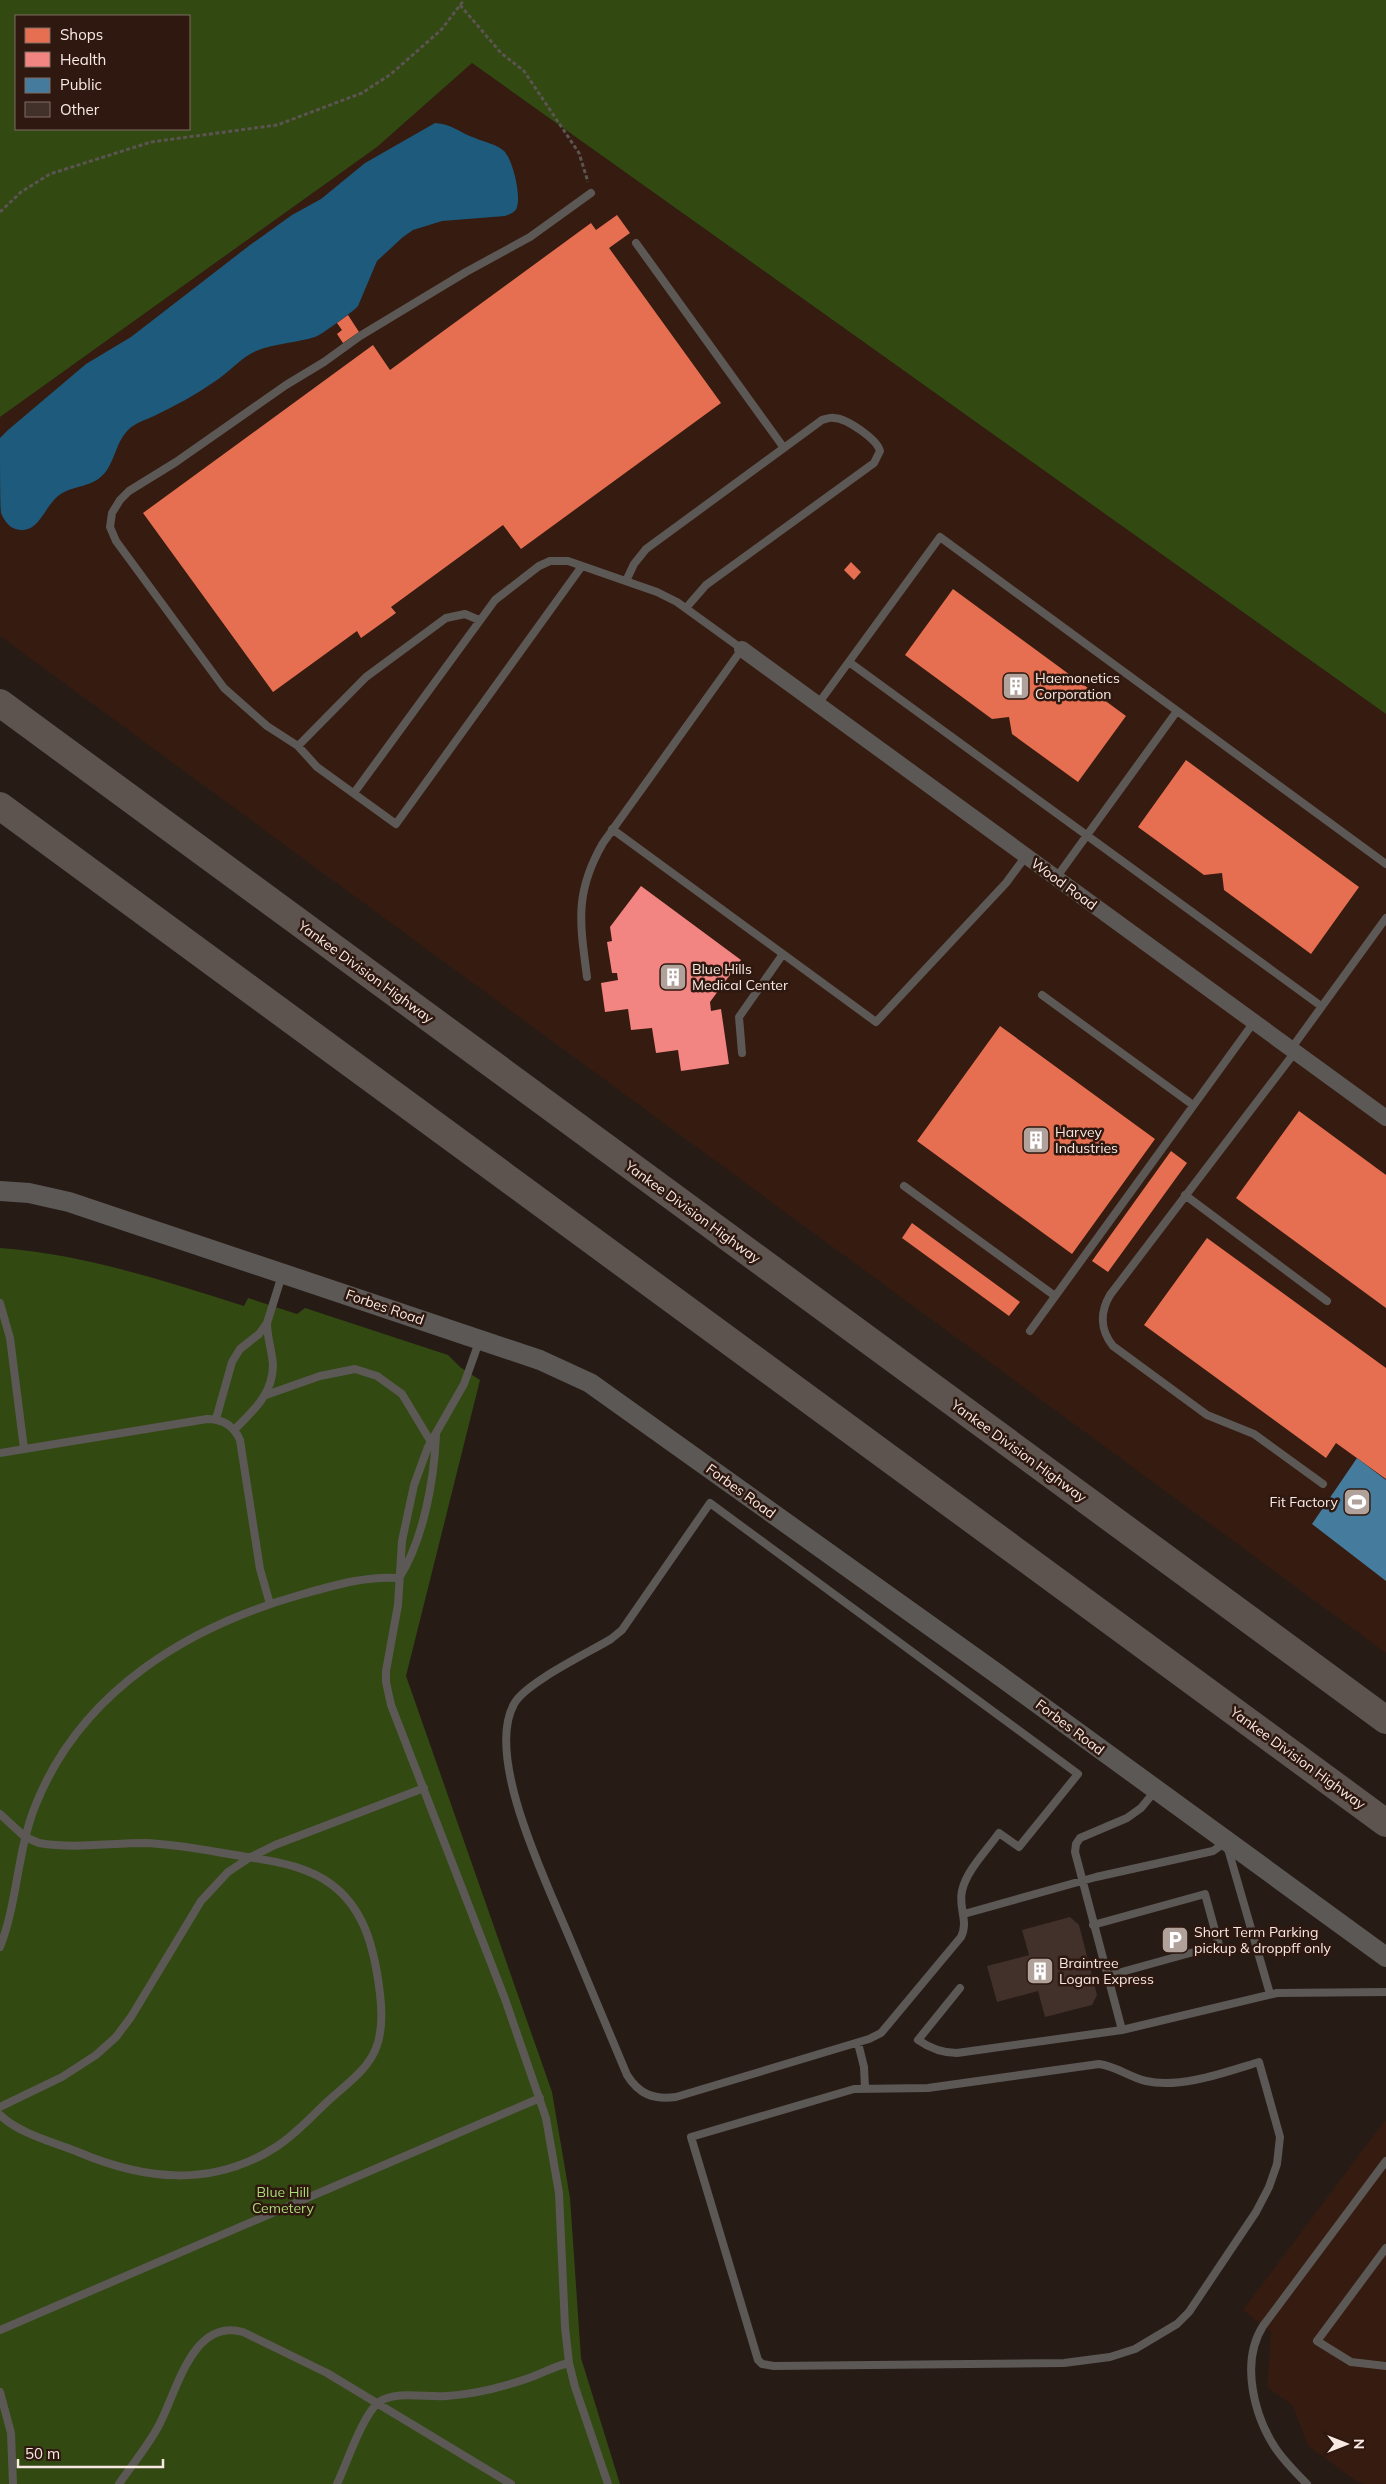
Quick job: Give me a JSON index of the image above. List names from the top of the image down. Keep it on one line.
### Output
{"streets":{"highway":["Yankee Division Highway"],"street":["Wood Road","Forbes Road"]},"parks":["Blue Hill Cemetery"],"places":{"building":["Haemonetics Corporation","Blue Hills Medical Center","Harvey Industries","Braintree Logan Express"],"sports":["Fit Factory"],"parking":["Short Term Parking pickup & droppff only"]},"legend":["Shops","Health","Public","Other"],"scale_bar":"50 m","north":"right"}
